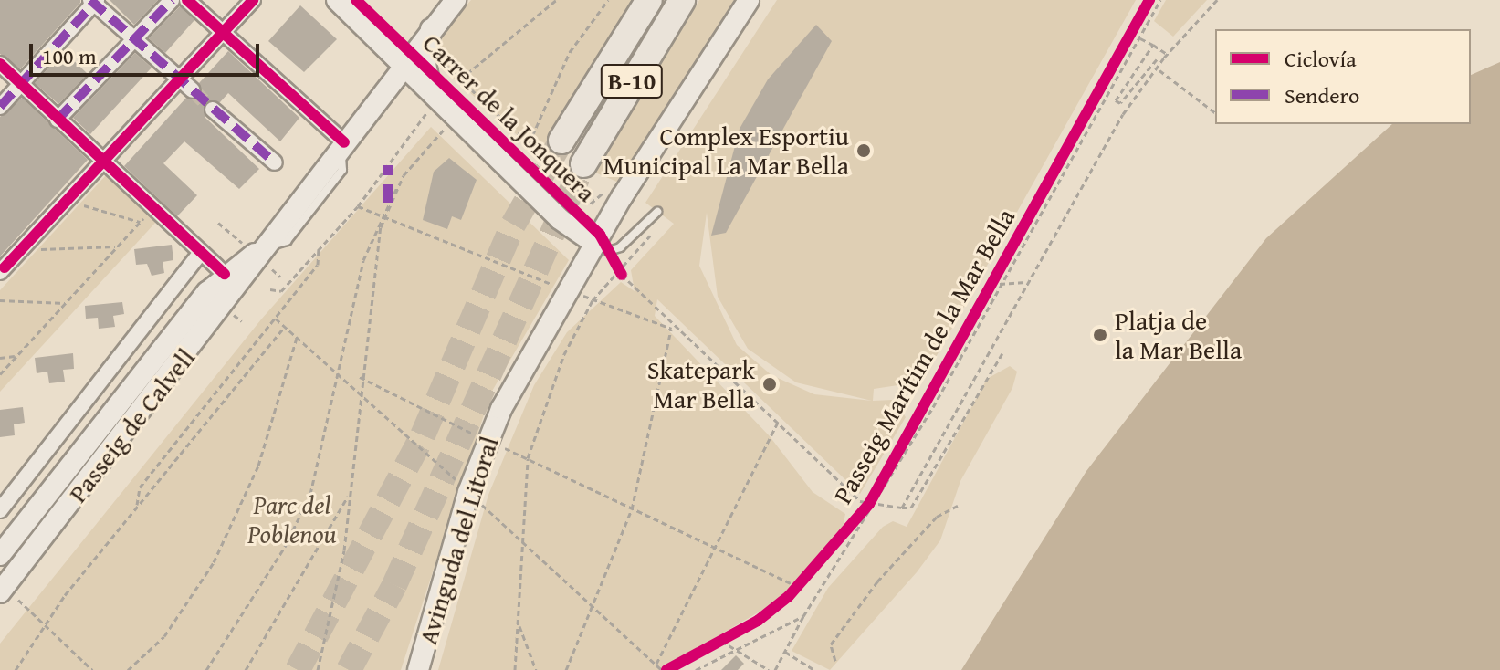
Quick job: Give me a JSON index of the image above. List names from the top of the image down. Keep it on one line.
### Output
{"streets":{"highway":["B-10"],"main road":["Carrer de la Jonquera","Passeig de Calvell","Avinguda del Litoral"],"cycle path":["Passeig Marítim de la Mar Bella"]},"crossings":[["Carrer de la Jonquera","Passeig de Calvell"],["Carrer de la Jonquera","Avinguda del Litoral"]],"parks":["Parc del Poblenou"],"places":["Complex Esportiu Municipal La Mar Bella","Platja de la Mar Bella","Skatepark Mar Bella"],"legend":["Ciclovía","Sendero"],"scale_bar":"100 m"}
